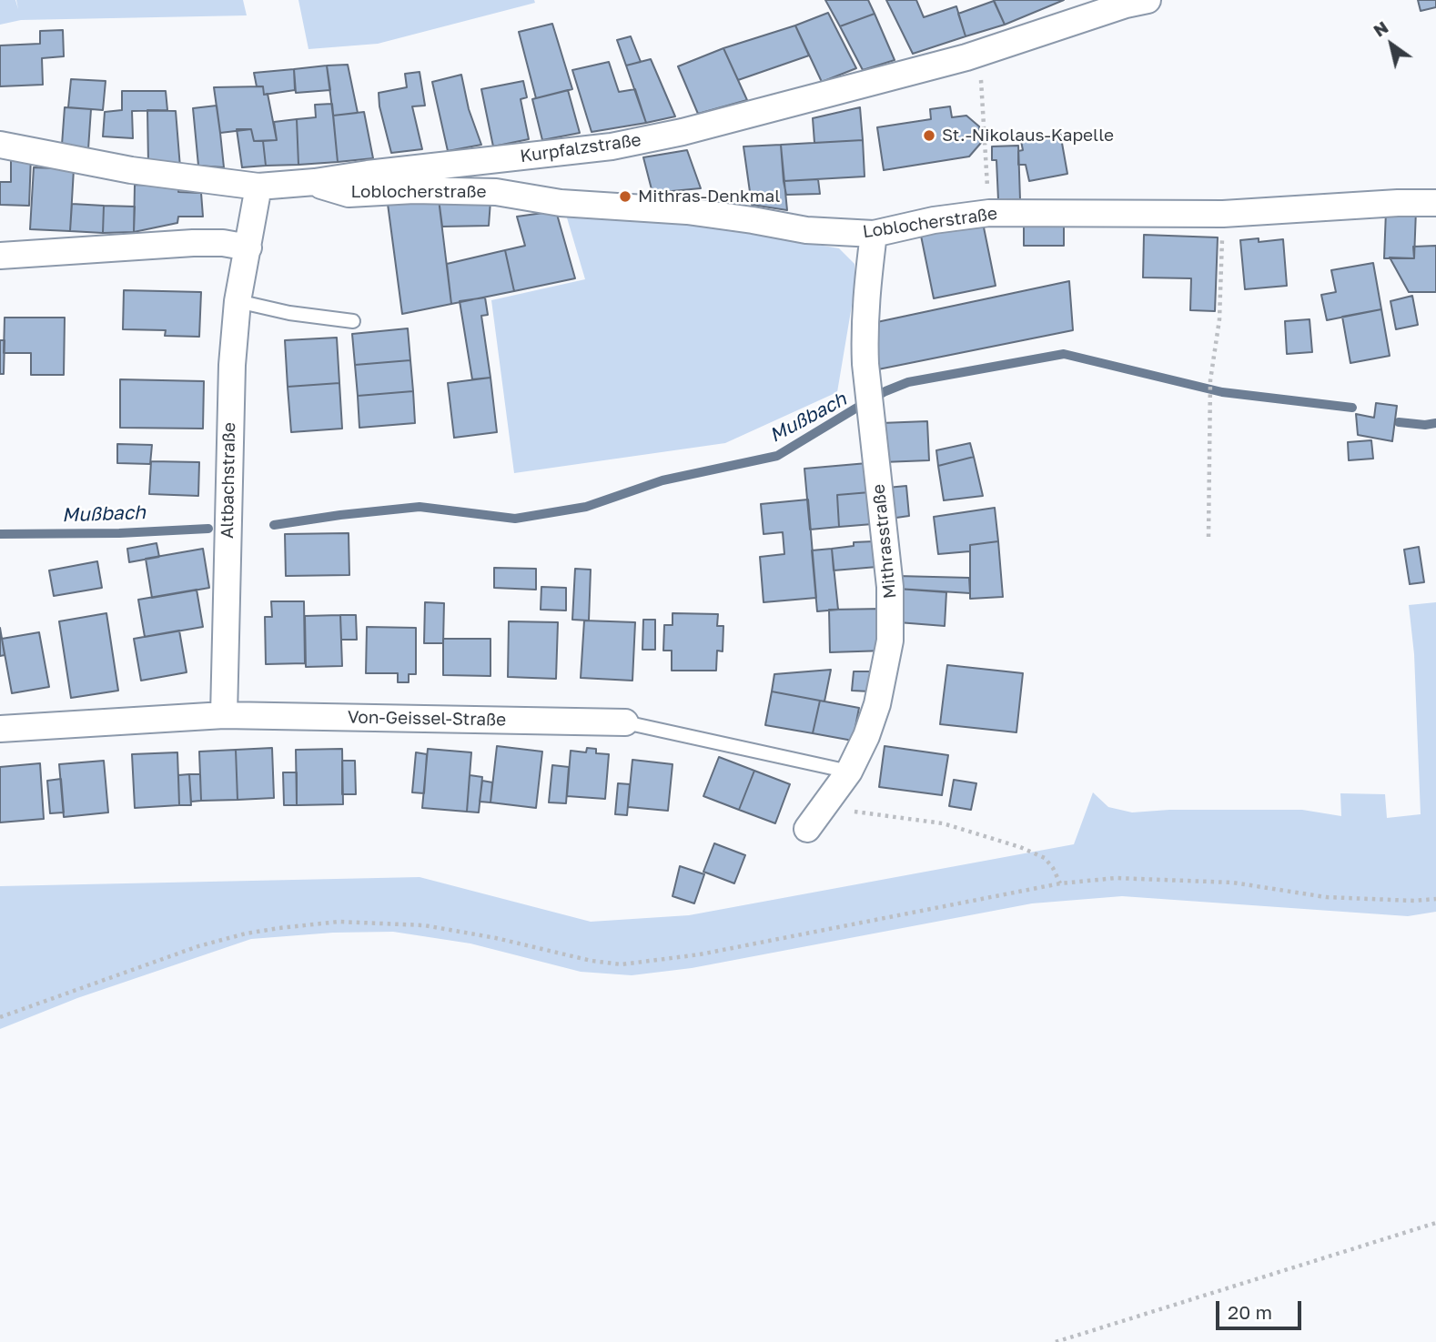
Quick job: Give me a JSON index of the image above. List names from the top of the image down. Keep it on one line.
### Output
{"streets":{"street":["Kurpfalzstraße","Loblocherstraße","Altbachstraße","Mithrasstraße","Von-Geissel-Straße"]},"crossings":[["Kurpfalzstraße","Loblocherstraße"],["Kurpfalzstraße","Altbachstraße"],["Loblocherstraße","Mithrasstraße"],["Altbachstraße","Von-Geissel-Straße"],["Mithrasstraße","Von-Geissel-Straße"]],"water":["Mußbach"],"places":["St.-Nikolaus-Kapelle","Mithras-Denkmal"],"scale_bar":"20 m","north":"top left"}
